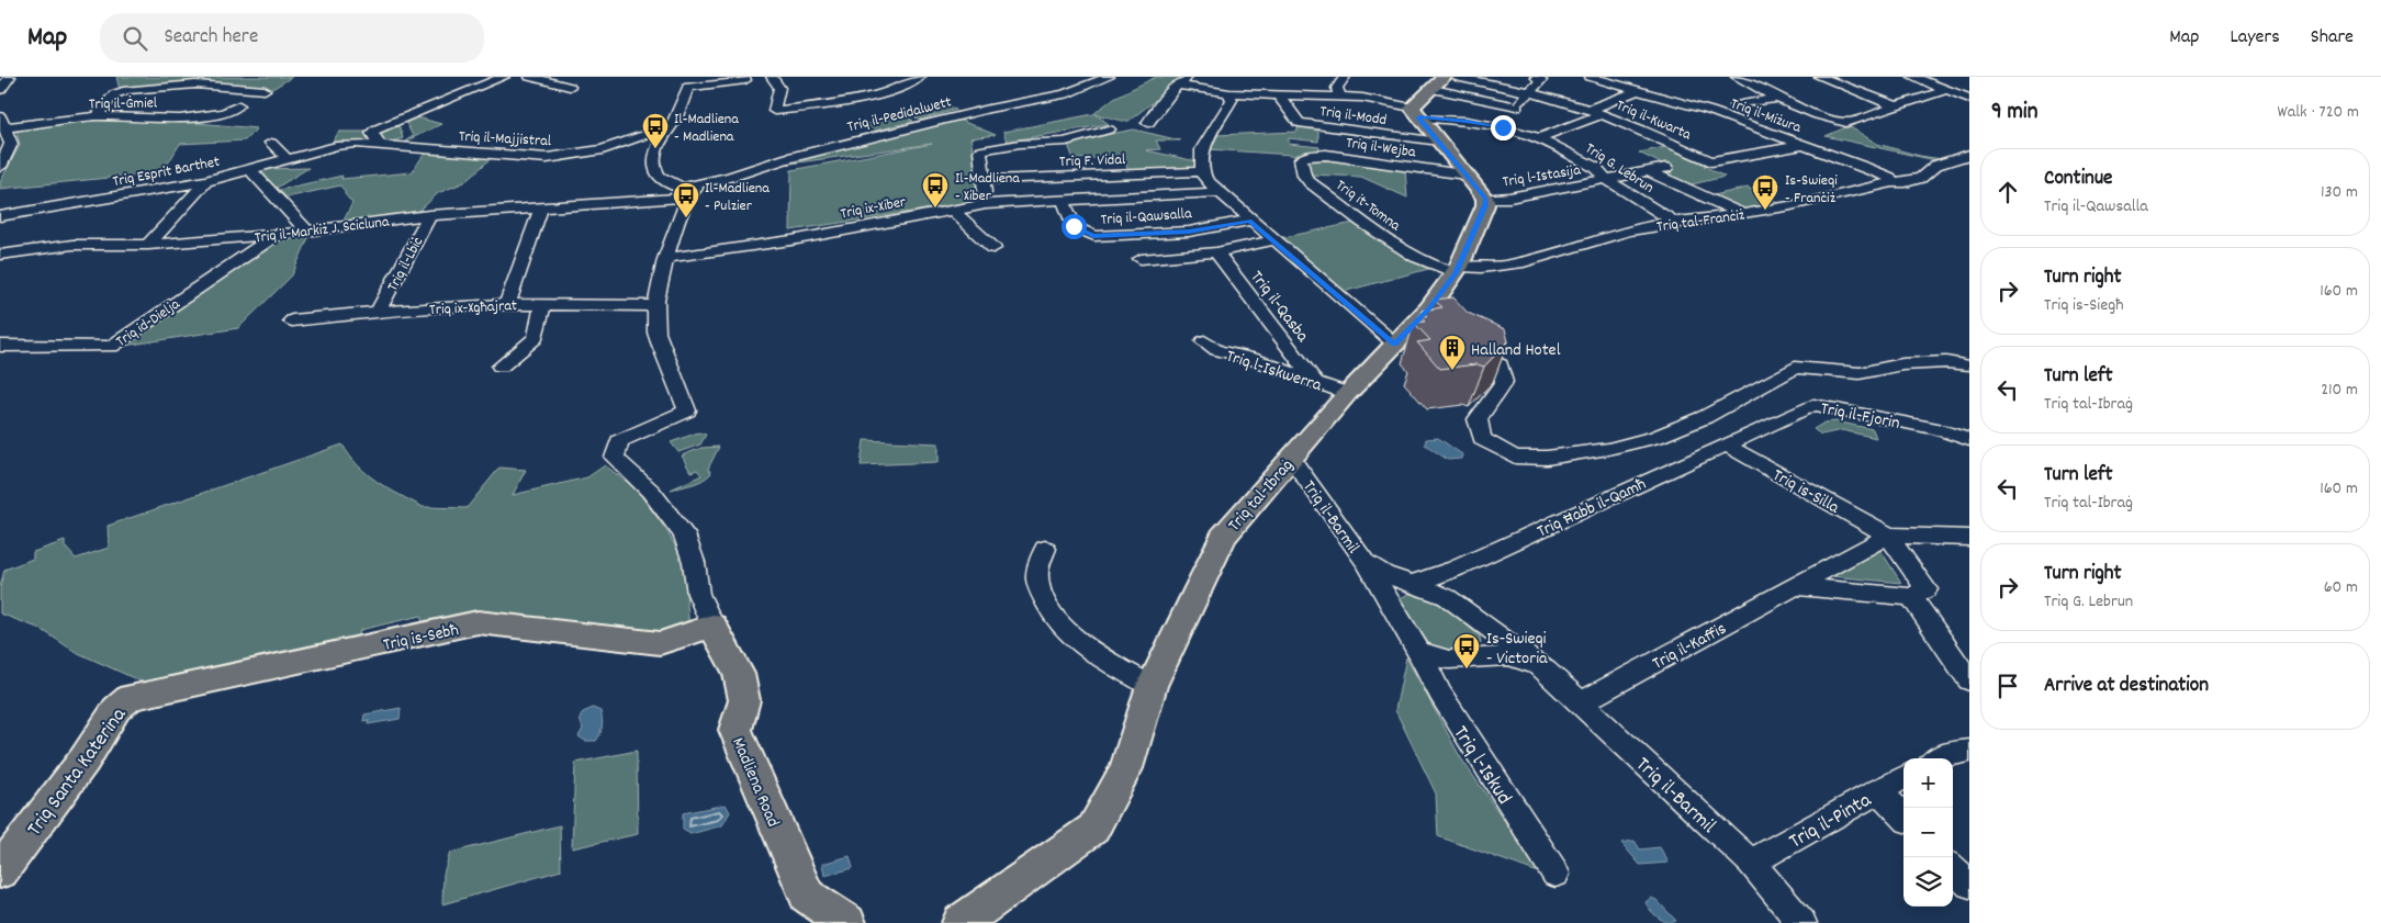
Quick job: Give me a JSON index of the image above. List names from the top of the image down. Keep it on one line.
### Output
{"streets":{"main road":["Triq tal-Ibraġ","Triq is-Sebħ","Triq Santa Katerina","Madliena Road"],"street":["Triq il-Ġmiel","Triq il-Pedidalwett","Triq il-Modd","Triq il-Miżura","Triq il-Kwarta","Triq il-Majjistral","Triq il-Wejba","Triq F. Vidal","Triq G. Lebrun","Triq Esprit Barthet","Triq l-Istasija","Triq it-Tomna","Triq ix-Xiber","Triq il-Qawsalla","Triq tal-Franċiż","Triq il-Markiż J. Scicluna","Triq il-Lbiċ","Triq il-Qasba","Triq ix-Xgħajrat","Triq id-Dielja","Triq l-Iskwerra","Triq il-Fjorin","Triq is-Silla","Triq Ħabb il-Qamħ","Triq il-Barmil","Triq il-Kaffis","Triq l-Iskud","Triq il-Pinta"]},"crossings":[["Triq il-Pedidalwett","Triq il-Markiż J. Scicluna"],["Triq il-Pedidalwett","Madliena Road"],["Triq il-Modd","Triq il-Wejba"],["Triq il-Modd","Triq G. Lebrun"],["Triq il-Modd","Triq it-Tomna"],["Triq il-Miżura","Triq il-Kwarta"],["Triq il-Miżura","Triq tal-Franċiż"],["Triq il-Majjistral","Triq Esprit Barthet"],["Triq il-Wejba","Triq it-Tomna"],["Triq G. Lebrun","Triq l-Istasija"],["Triq G. Lebrun","Triq tal-Franċiż"],["Triq l-Istasija","Triq tal-Ibraġ"],["Triq it-Tomna","Triq tal-Franċiż"],["Triq it-Tomna","Triq tal-Ibraġ"],["Triq ix-Xiber","Triq il-Qawsalla"],["Triq ix-Xiber","Madliena Road"],["Triq tal-Franċiż","Triq tal-Ibraġ"],["Triq il-Markiż J. Scicluna","Triq il-Lbiċ"],["Triq il-Markiż J. Scicluna","Triq id-Dielja"],["Triq il-Markiż J. Scicluna","Madliena Road"],["Triq il-Lbiċ","Triq ix-Xgħajrat"],["Triq il-Qasba","Triq l-Iskwerra"],["Triq ix-Xgħajrat","Madliena Road"],["Triq l-Iskwerra","Triq tal-Ibraġ"],["Triq il-Fjorin","Triq is-Silla"],["Triq il-Fjorin","Triq Ħabb il-Qamħ"],["Triq is-Silla","Triq Ħabb il-Qamħ"],["Triq is-Silla","Triq il-Kaffis"],["Triq tal-Ibraġ","Triq il-Barmil"],["Triq Ħabb il-Qamħ","Triq il-Barmil"],["Triq Ħabb il-Qamħ","Triq l-Iskud"],["Triq il-Barmil","Triq il-Kaffis"],["Triq il-Barmil","Triq l-Iskud"],["Triq il-Barmil","Triq il-Pinta"],["Triq is-Sebħ","Triq Santa Katerina"],["Triq is-Sebħ","Madliena Road"]],"places":{"bus stop":["Il-Madliena - Madliena","Il-Madliena - Xiber","Is-Swieqi - Franċiż","Il-Madliena - Pulzier","Is-Swieqi - Victoria"],"building":["Halland Hotel"]},"page":{"header":"Map","search":"Search here","nav":["Map","Layers","Share"],"heading":["9 min","Walk · 720 m"],"list":[["Continue","Triq il-Qawsalla","130 m"],["Turn right","Triq is-Siegħ","160 m"],["Turn left","Triq tal-Ibraġ","210 m"],["Turn left","Triq tal-Ibraġ","160 m"],["Turn right","Triq G. Lebrun","60 m"],"Arrive at destination"],"map_buttons":["+","−"]}}
